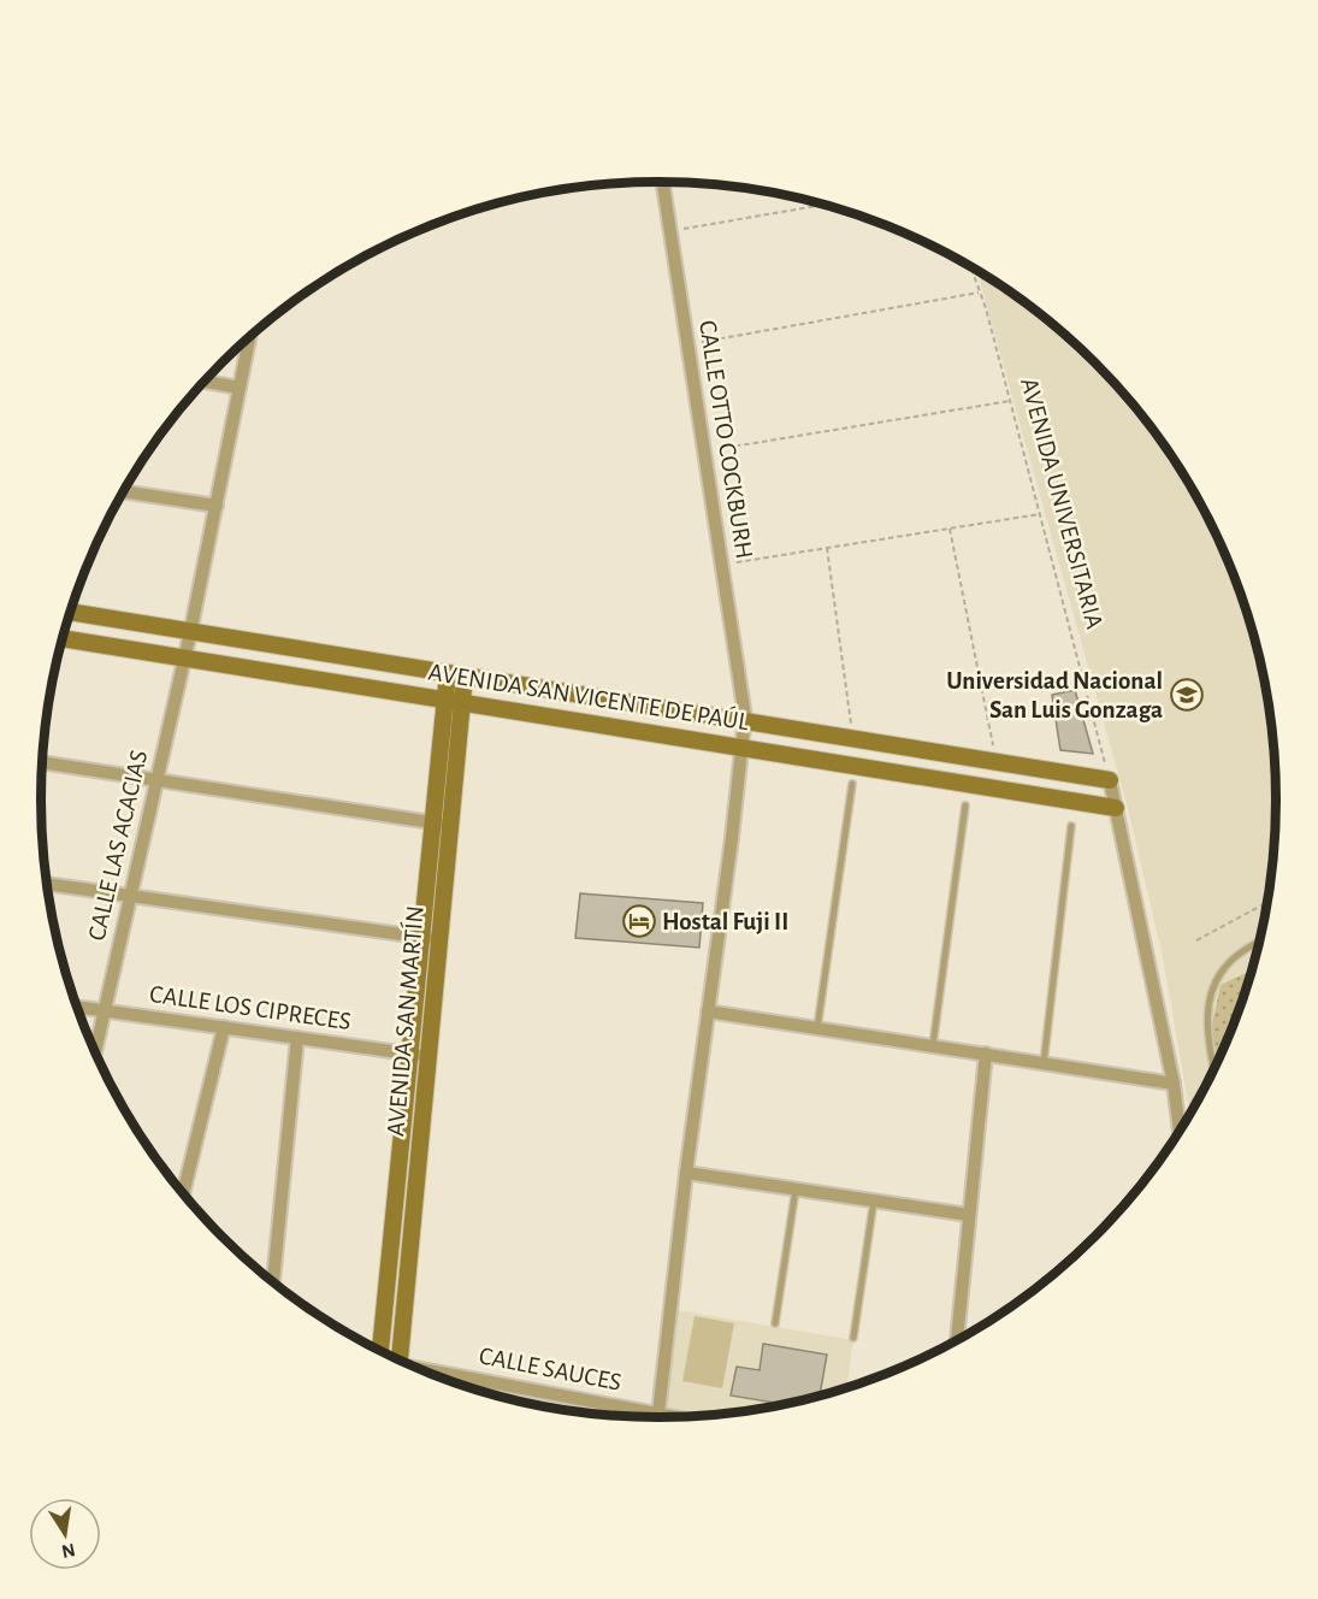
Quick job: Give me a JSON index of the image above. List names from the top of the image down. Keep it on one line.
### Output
{"streets":{"street":["CALLE OTTO COCKBURH","AVENIDA SAN VICENTE DE PAÚL","CALLE LAS ACACIAS","CALLE LOS CIPRECES","AVENIDA SAN MARTÍN","CALLE SAUCES"],"path":["AVENIDA UNIVERSITARIA"]},"crossings":[["CALLE OTTO COCKBURH","CALLE SAUCES"],["AVENIDA UNIVERSITARIA","AVENIDA SAN VICENTE DE PAÚL"],["AVENIDA SAN VICENTE DE PAÚL","CALLE LAS ACACIAS"],["AVENIDA SAN VICENTE DE PAÚL","AVENIDA SAN MARTÍN"],["CALLE LAS ACACIAS","CALLE LOS CIPRECES"],["CALLE LOS CIPRECES","AVENIDA SAN MARTÍN"]],"places":{"school or university":["Universidad Nacional San Luis Gonzaga"],"hotel":["Hostal Fuji II"]},"north":"bottom"}
